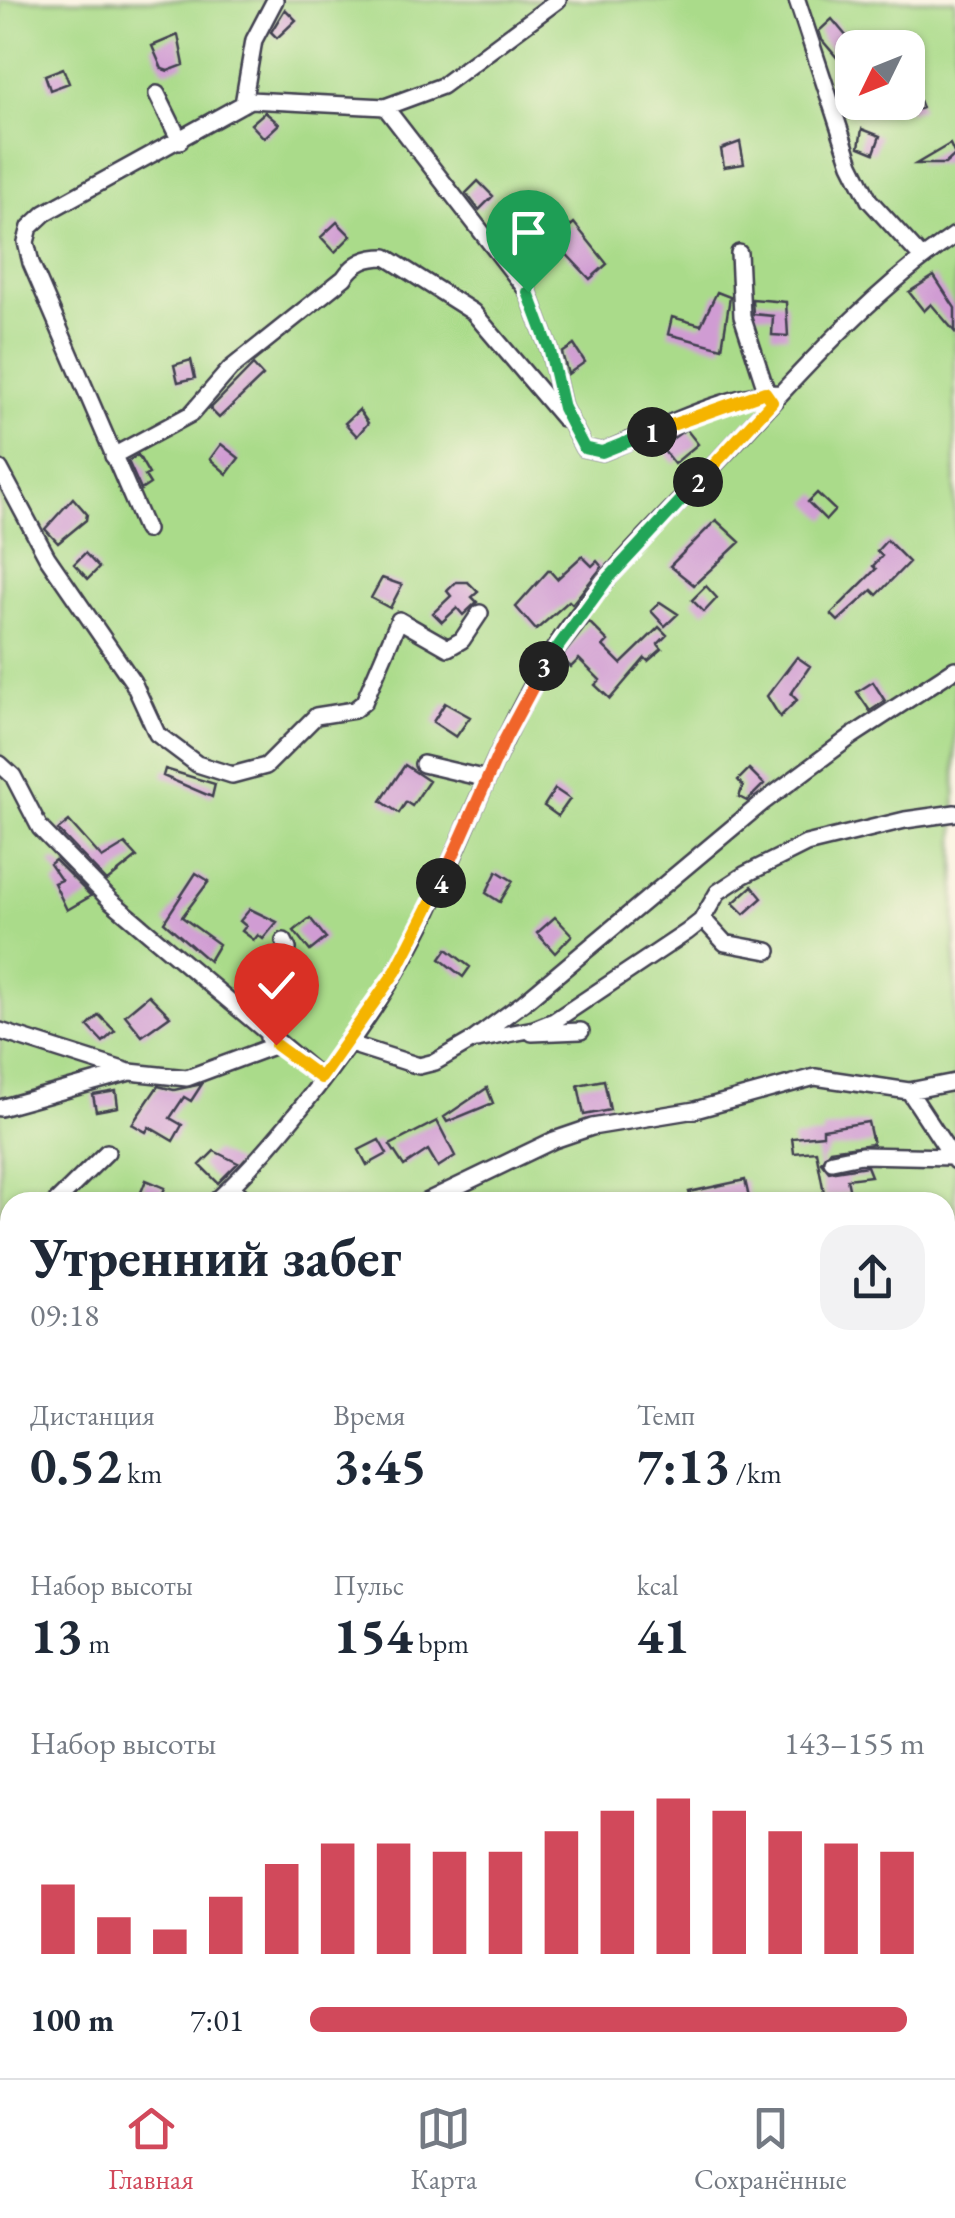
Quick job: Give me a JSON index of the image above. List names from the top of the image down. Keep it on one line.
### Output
{"north":"bottom left","page":{"pins":["1","2","3","4"],"heading":["Утренний забег","09:18"],"stats":[["Дистанция","0.52 km"],["Время","3:45"],["Темп","7:13 /km"],["Набор высоты","13 m"],["Пульс","154 bpm"],["kcal","41"]],"chart":["Набор высоты","143–155 m"],"list":[{"name":"100 m","note":"7:01"}],"tabs":["Главная","Карта","Сохранённые"]}}
